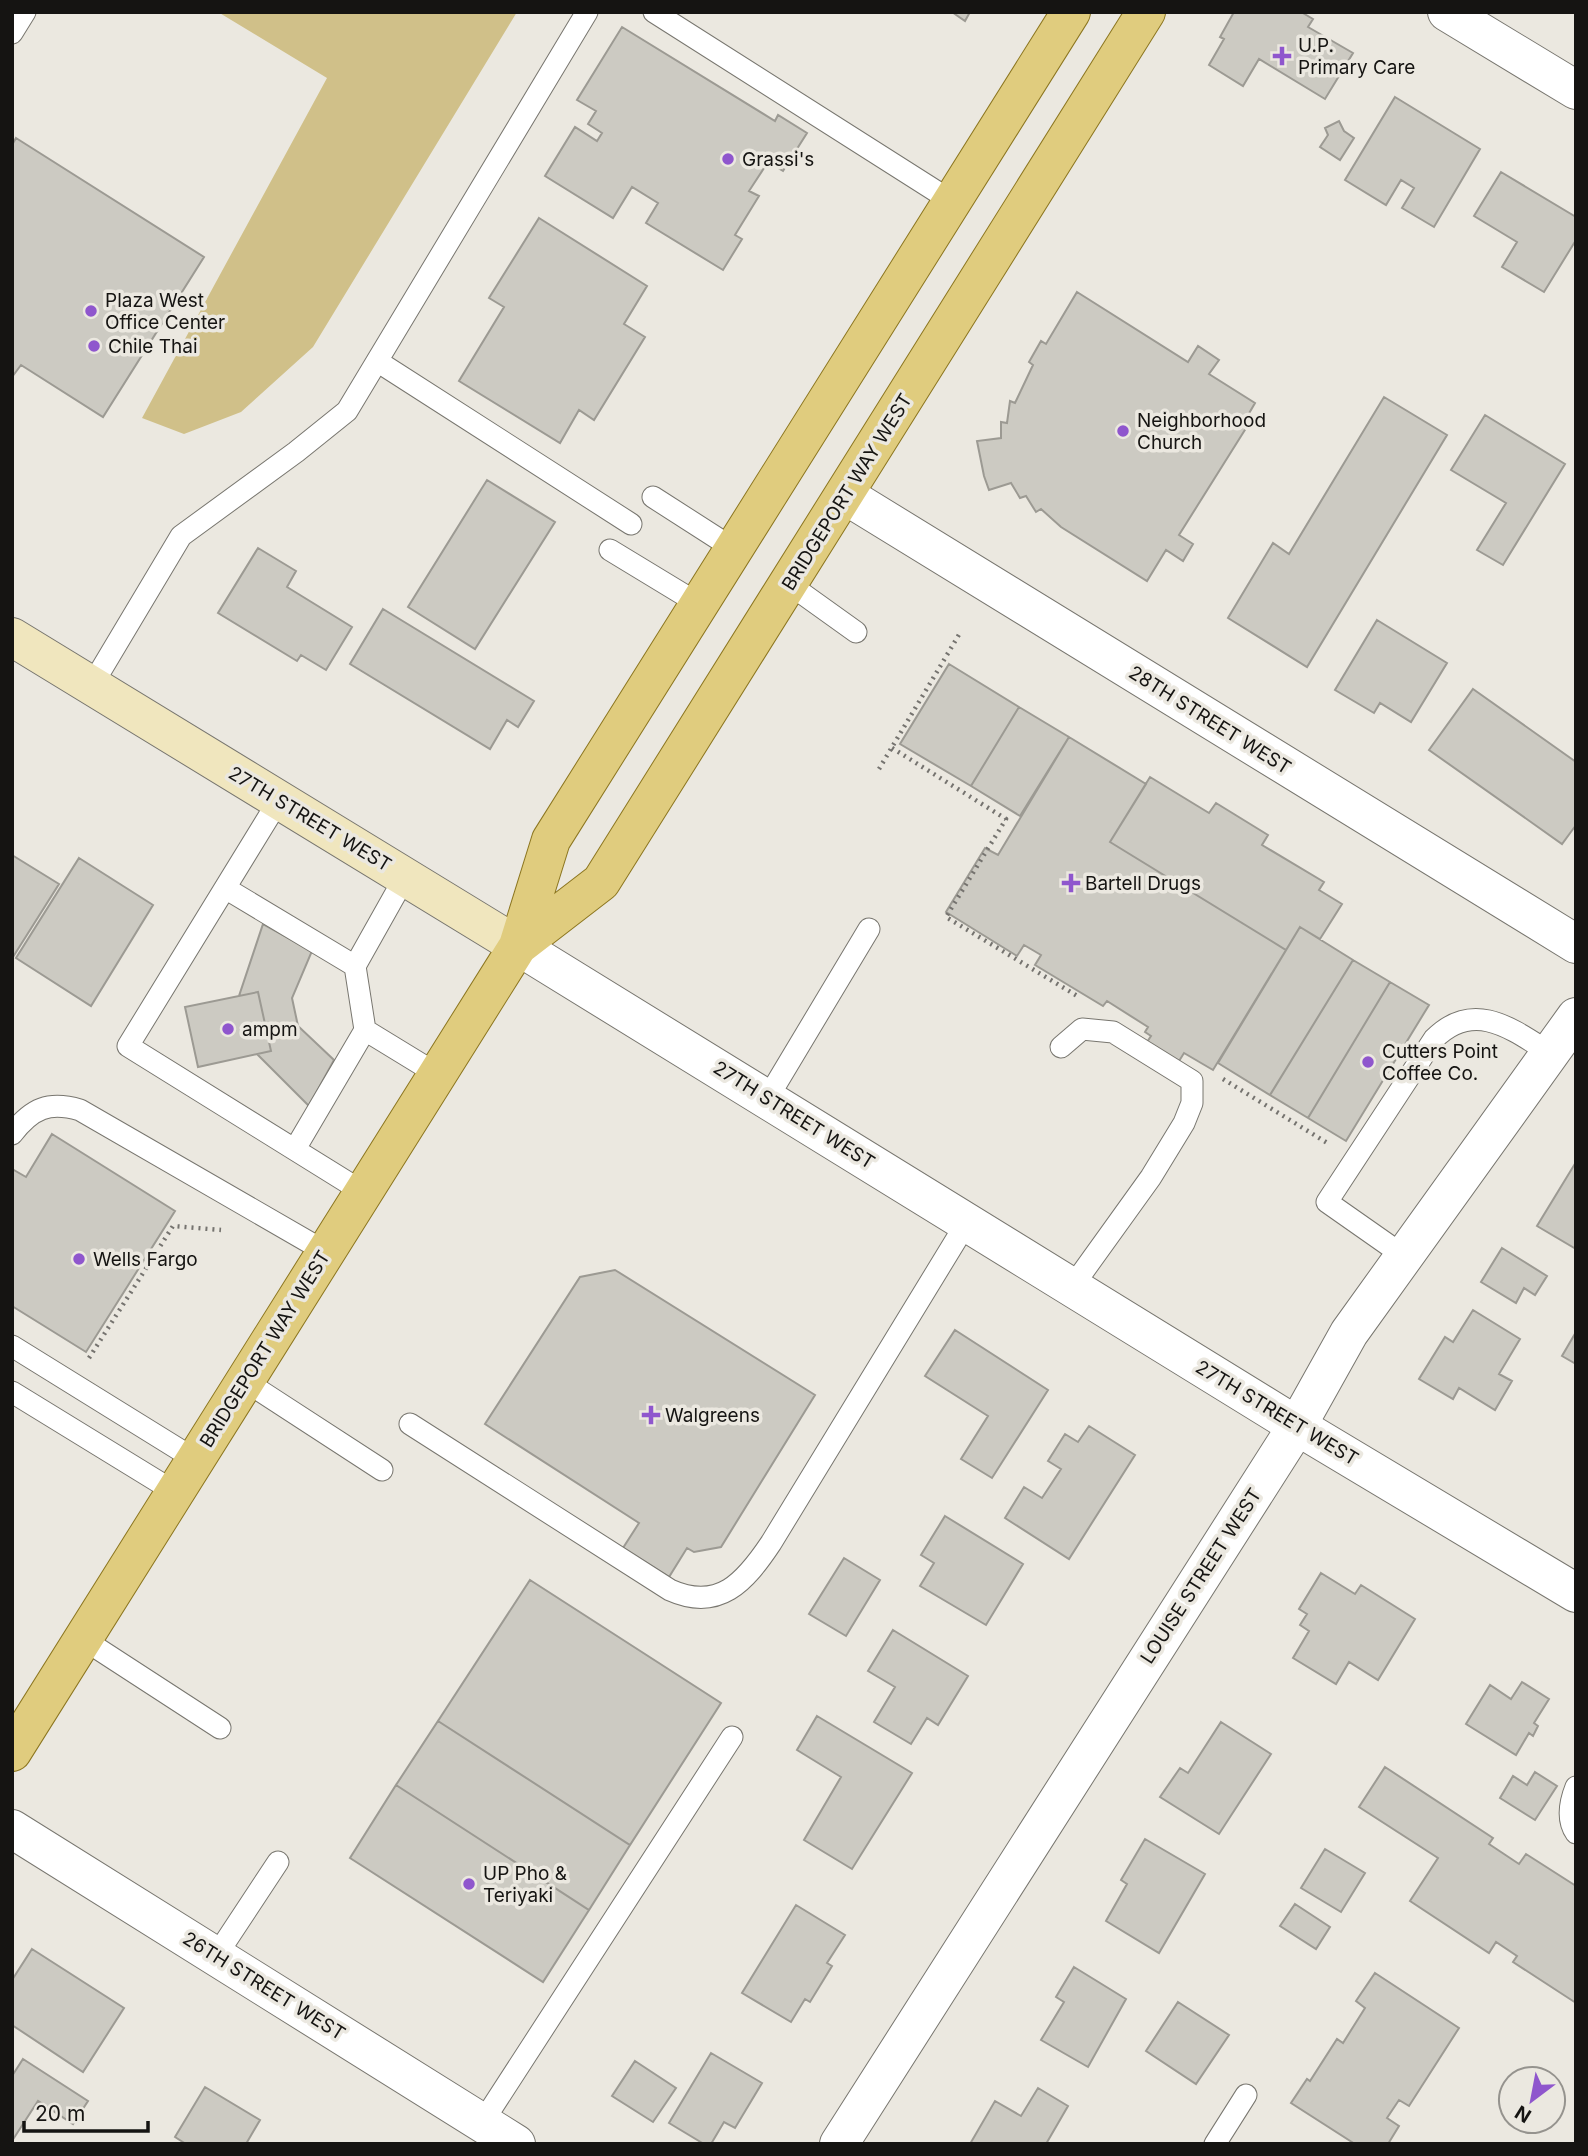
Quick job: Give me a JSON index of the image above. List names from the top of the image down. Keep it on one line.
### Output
{"streets":{"main road":["BRIDGEPORT WAY WEST","27TH STREET WEST"],"street":["28TH STREET WEST","LOUISE STREET WEST","26TH STREET WEST"]},"crossings":[["BRIDGEPORT WAY WEST","28TH STREET WEST"],["BRIDGEPORT WAY WEST","27TH STREET WEST"],["27TH STREET WEST","LOUISE STREET WEST"]],"places":{"health":["U.P. Primary Care","Bartell Drugs","Walgreens"],"other":["Grassi's","Plaza West Office Center","Chile Thai","Neighborhood Church","ampm","Cutters Point Coffee Co.","Wells Fargo","UP Pho & Teriyaki"]},"scale_bar":"20 m","north":"bottom left"}
